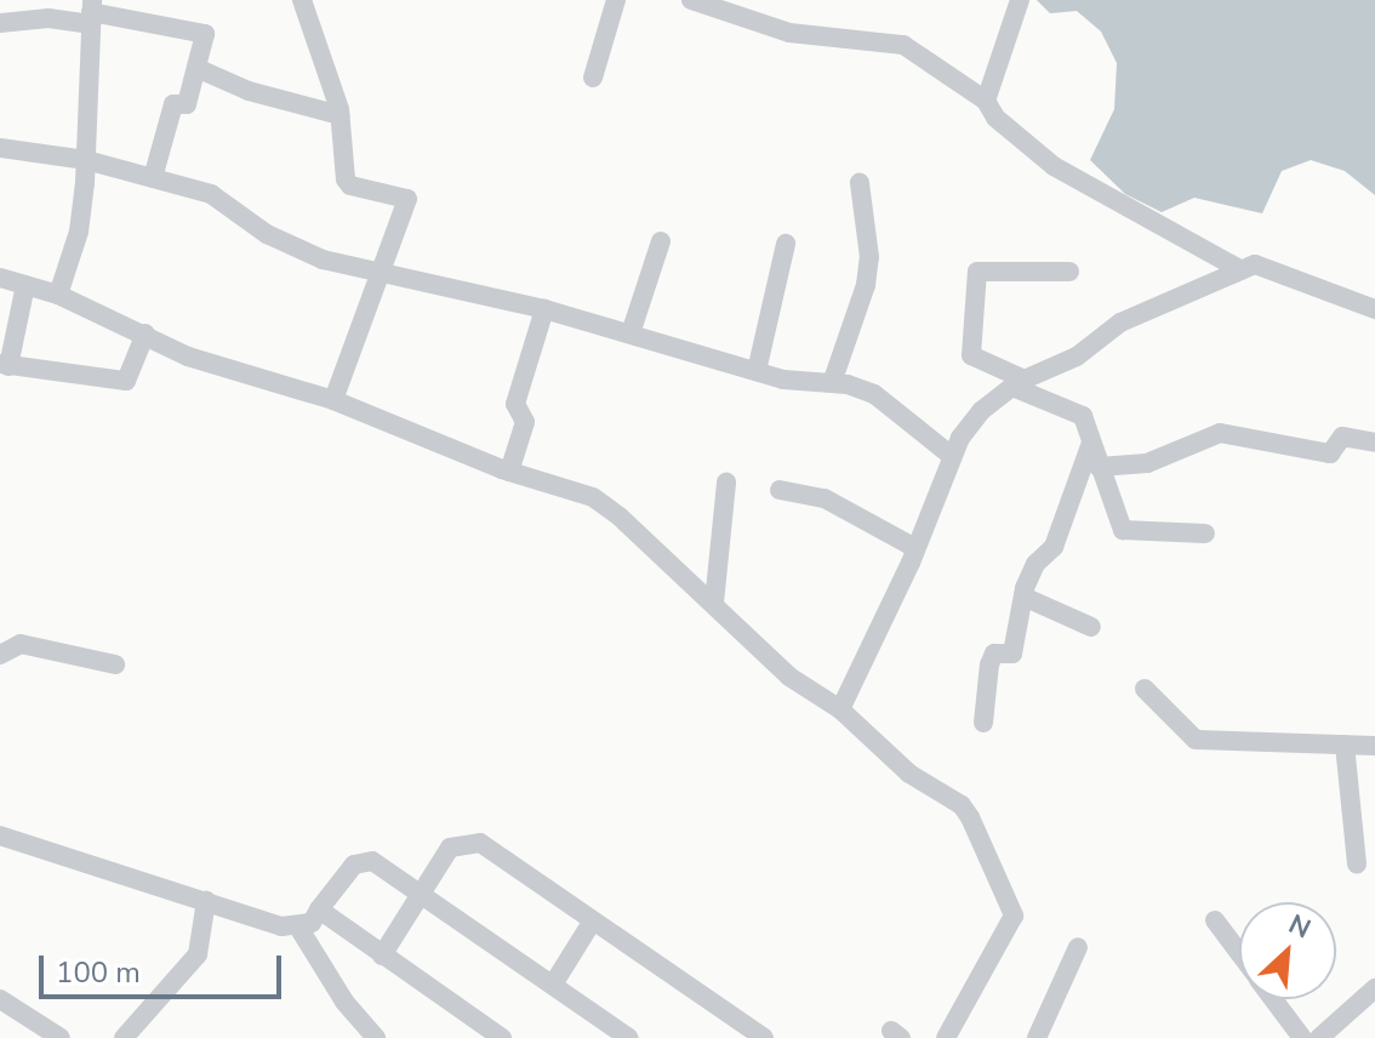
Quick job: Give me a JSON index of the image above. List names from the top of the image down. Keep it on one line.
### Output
{"scale_bar":"100 m","north":"top right"}
